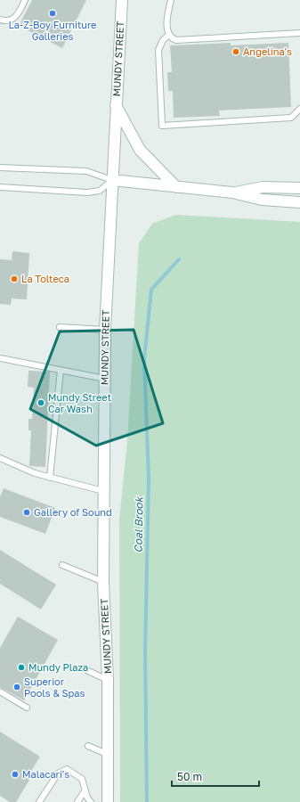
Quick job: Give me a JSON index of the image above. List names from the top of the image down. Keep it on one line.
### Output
{"streets":{"main road":["MUNDY STREET"]},"water":["Coal Brook"],"places":["La-Z-Boy Furniture Galleries","Angelina's","La Tolteca","Mundy Street Car Wash","Gallery of Sound","Mundy Plaza","Superior Pools & Spas","Malacari's"],"scale_bar":"50 m"}
